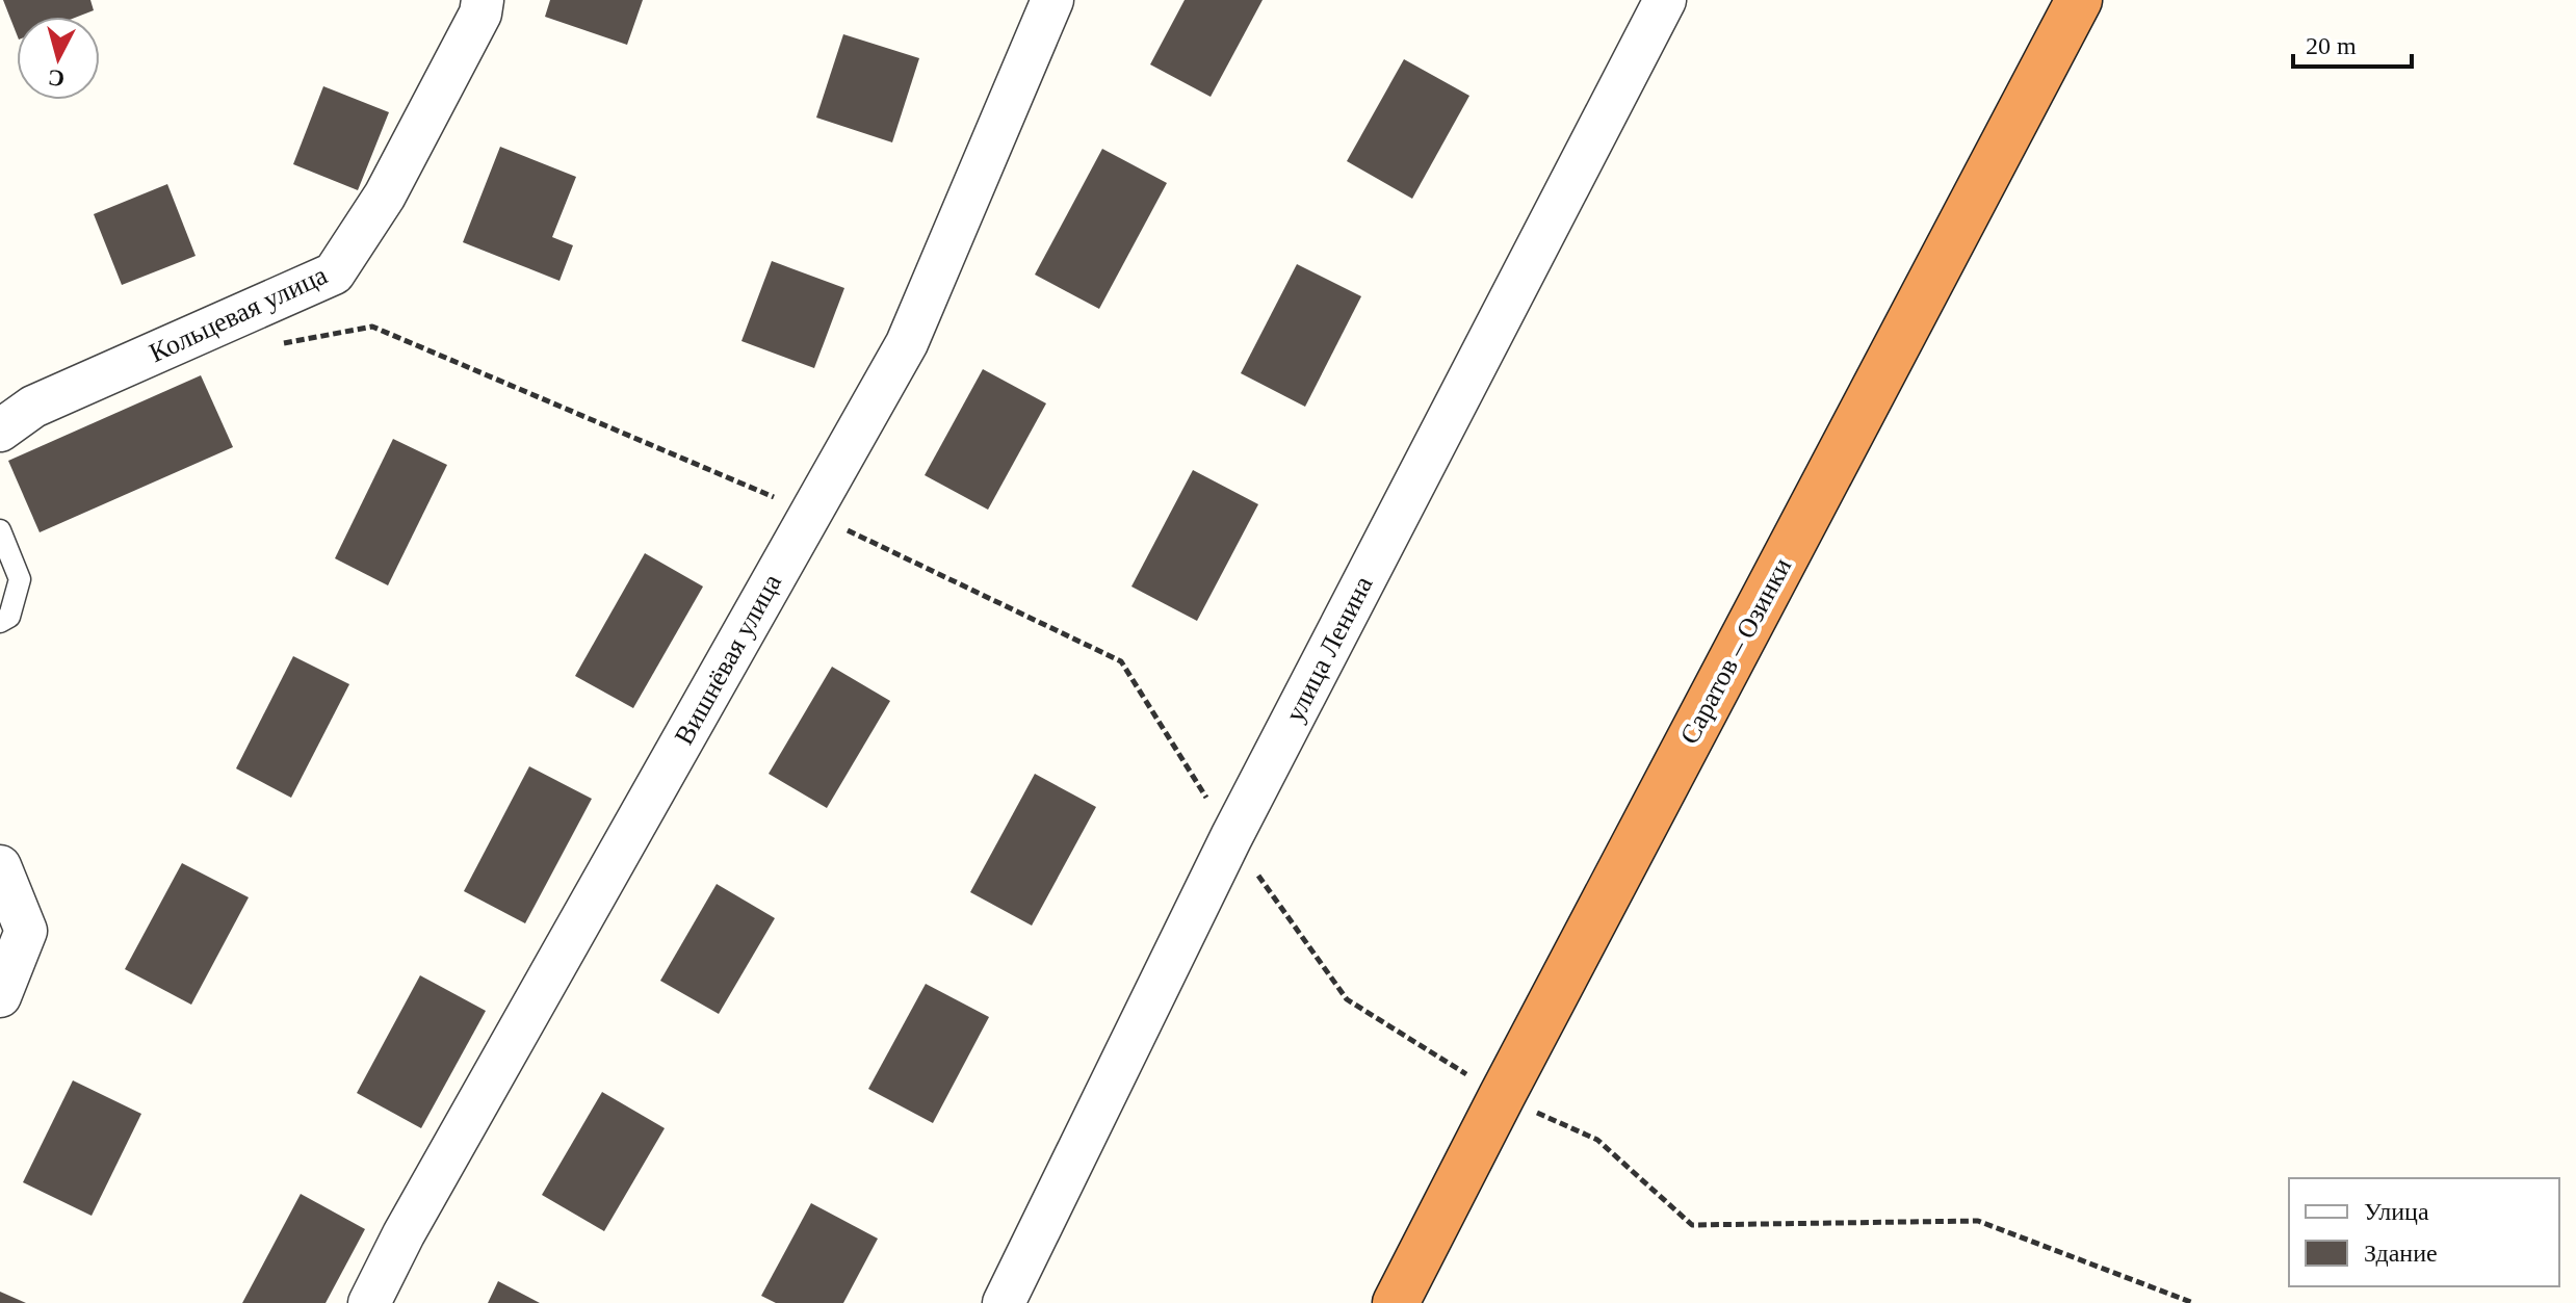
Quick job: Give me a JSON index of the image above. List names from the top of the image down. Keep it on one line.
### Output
{"streets":{"highway":["Саратов – Озинки"],"street":["Кольцевая улица","улица Ленина","Вишнёвая улица"]},"legend":["Улица","Здание"],"scale_bar":"20 m","north":"bottom"}
